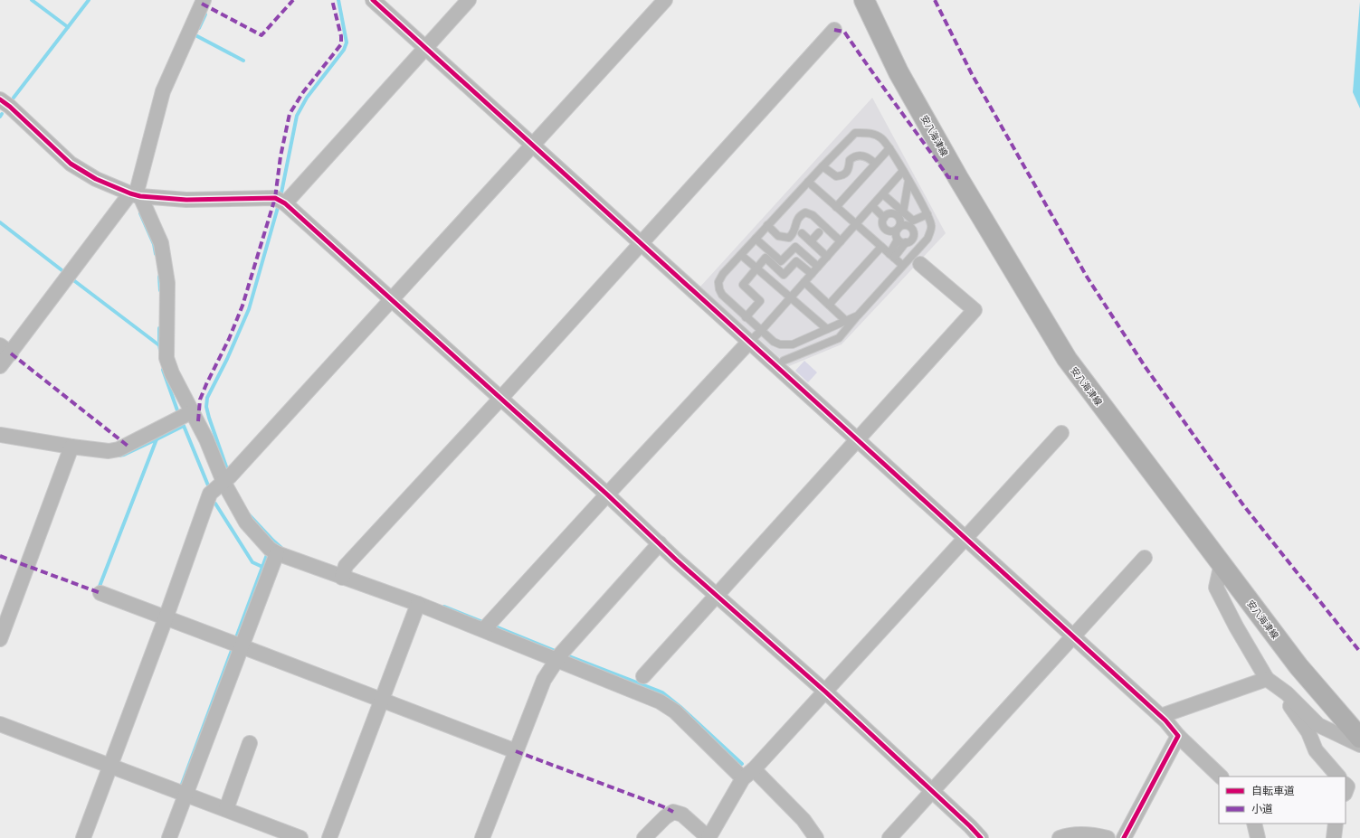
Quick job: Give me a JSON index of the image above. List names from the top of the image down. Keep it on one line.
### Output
{"streets":{"main road":["安八海津線"]},"legend":["自転車道","小道"]}
